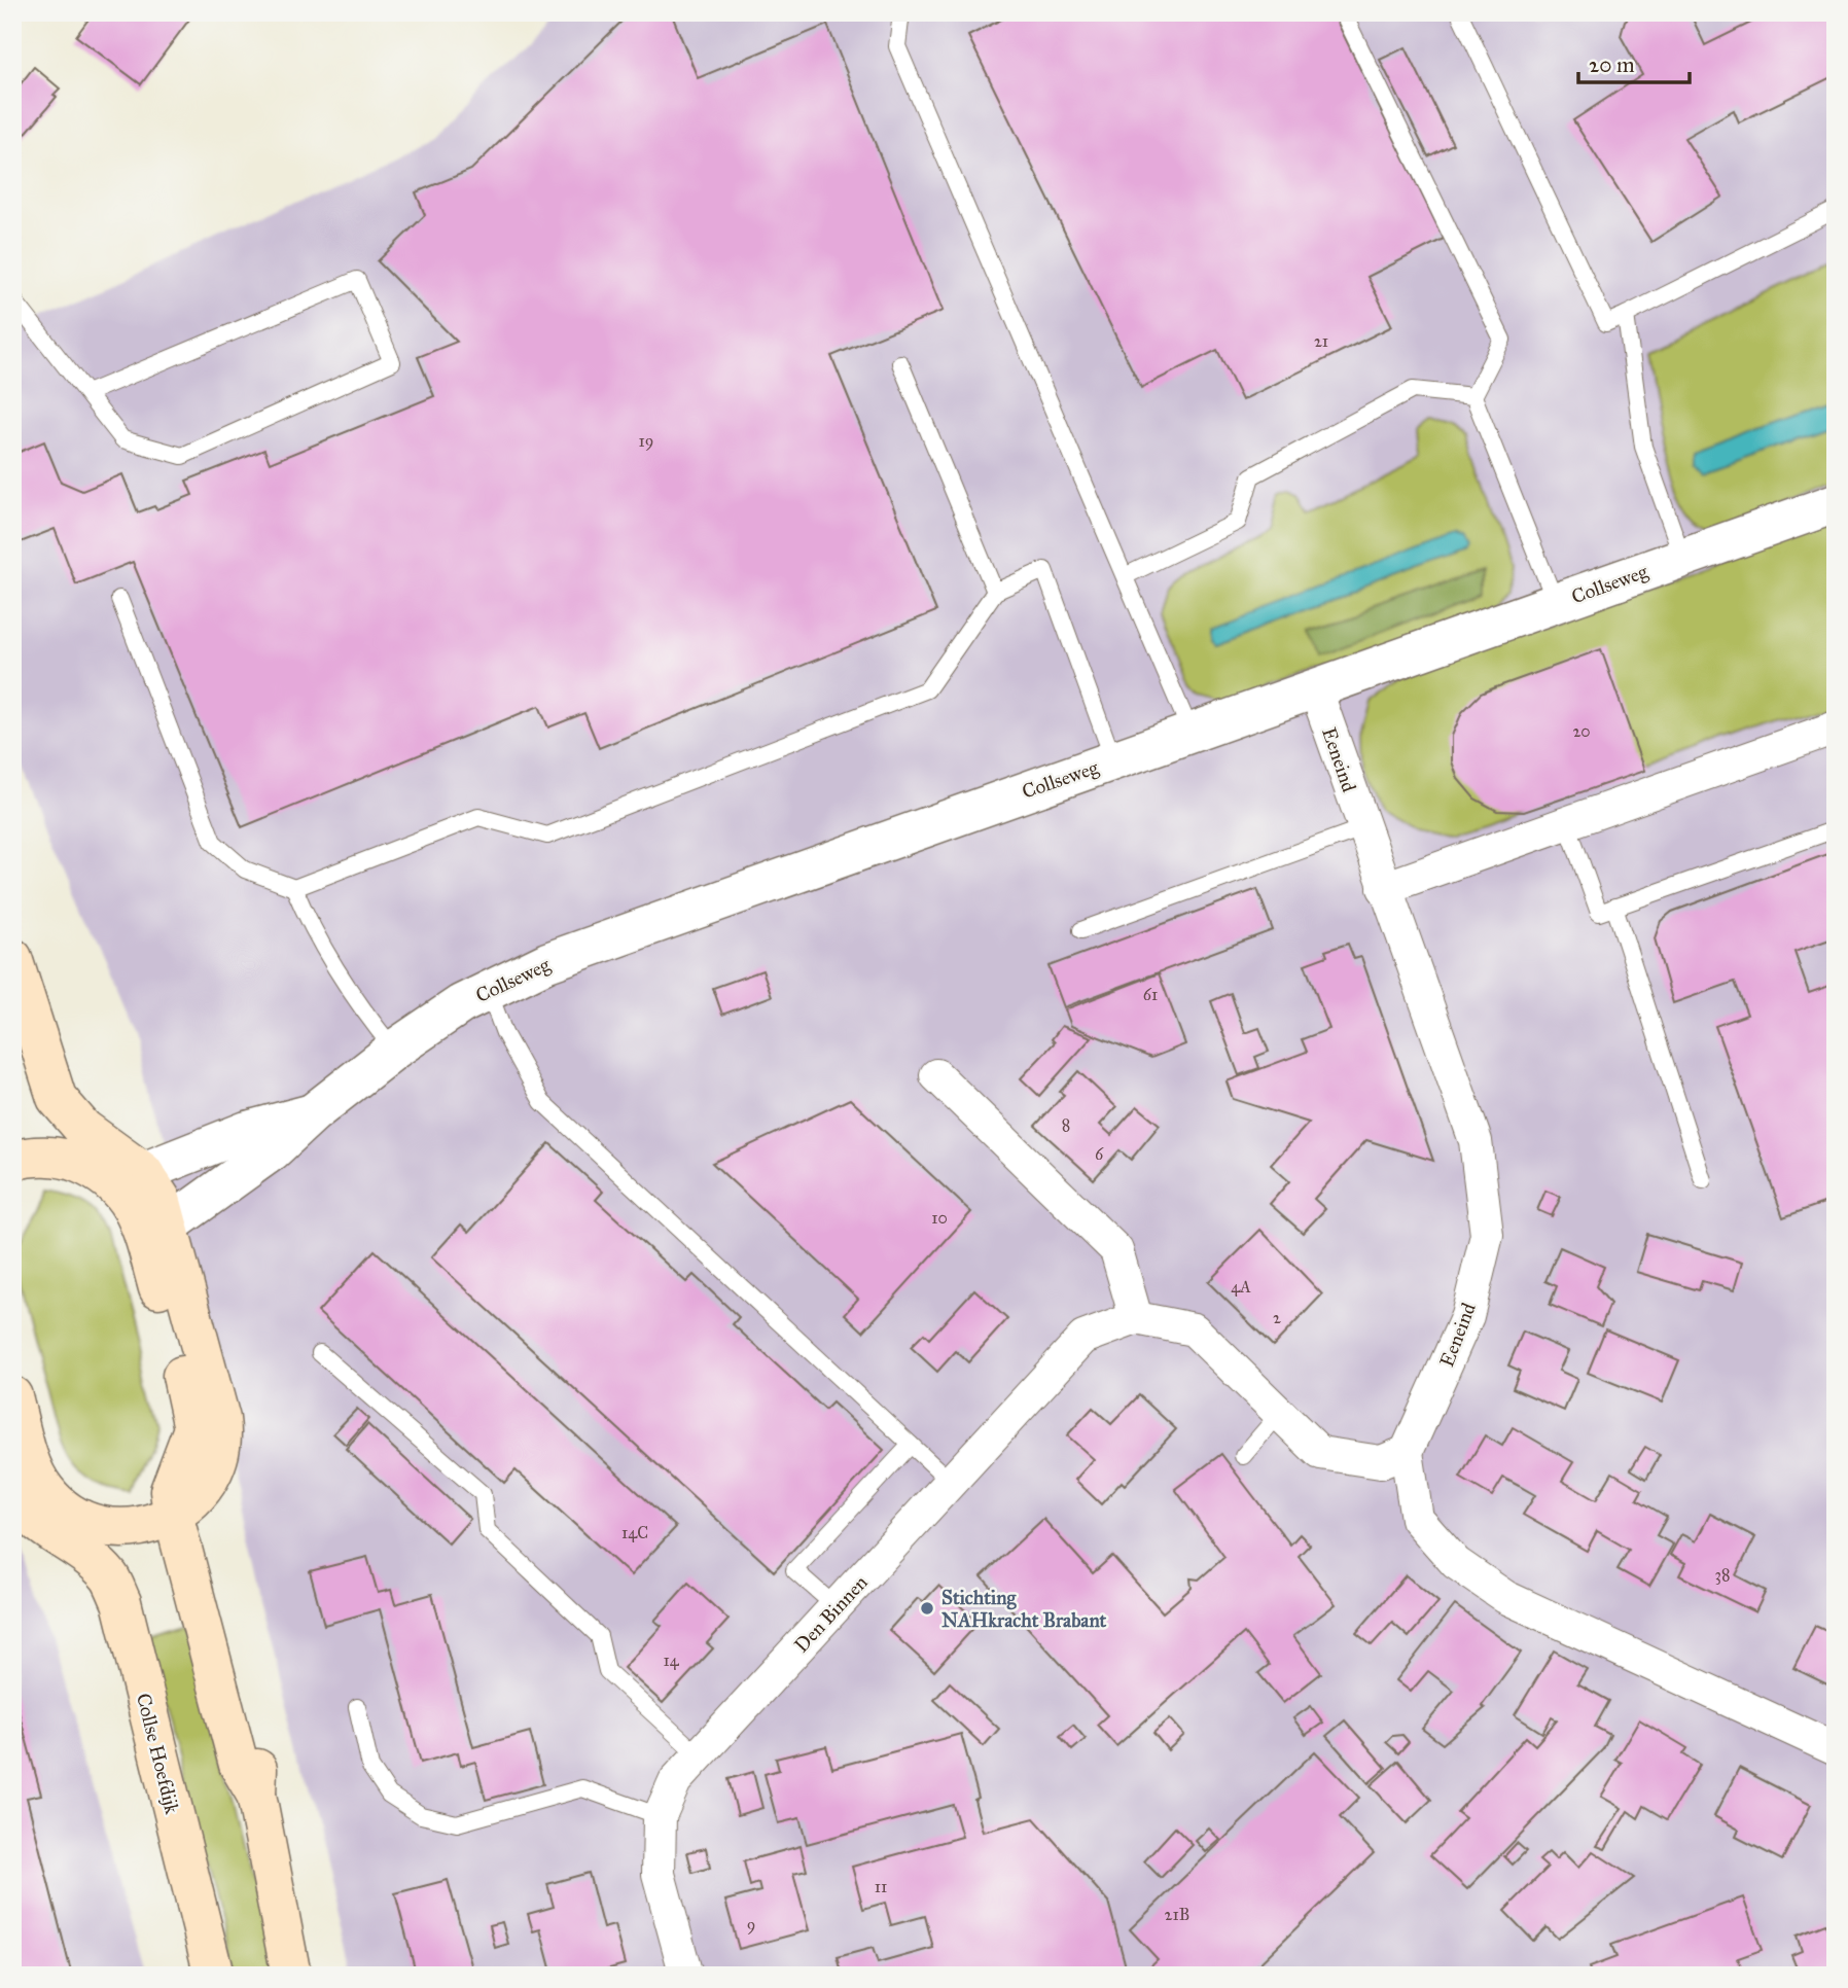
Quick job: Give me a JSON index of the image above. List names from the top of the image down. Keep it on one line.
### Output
{"streets":{"main road":["Collse Hoefdijk"],"street":["Collseweg","Eeneind","Den Binnen"]},"crossings":[["Collseweg","Eeneind"]],"places":["Stichting NAHkracht Brabant"],"house_numbers":["21","19","20","61","8","6","10","4A","2","14C","38","14","11","21B","9"],"scale_bar":"20 m"}
